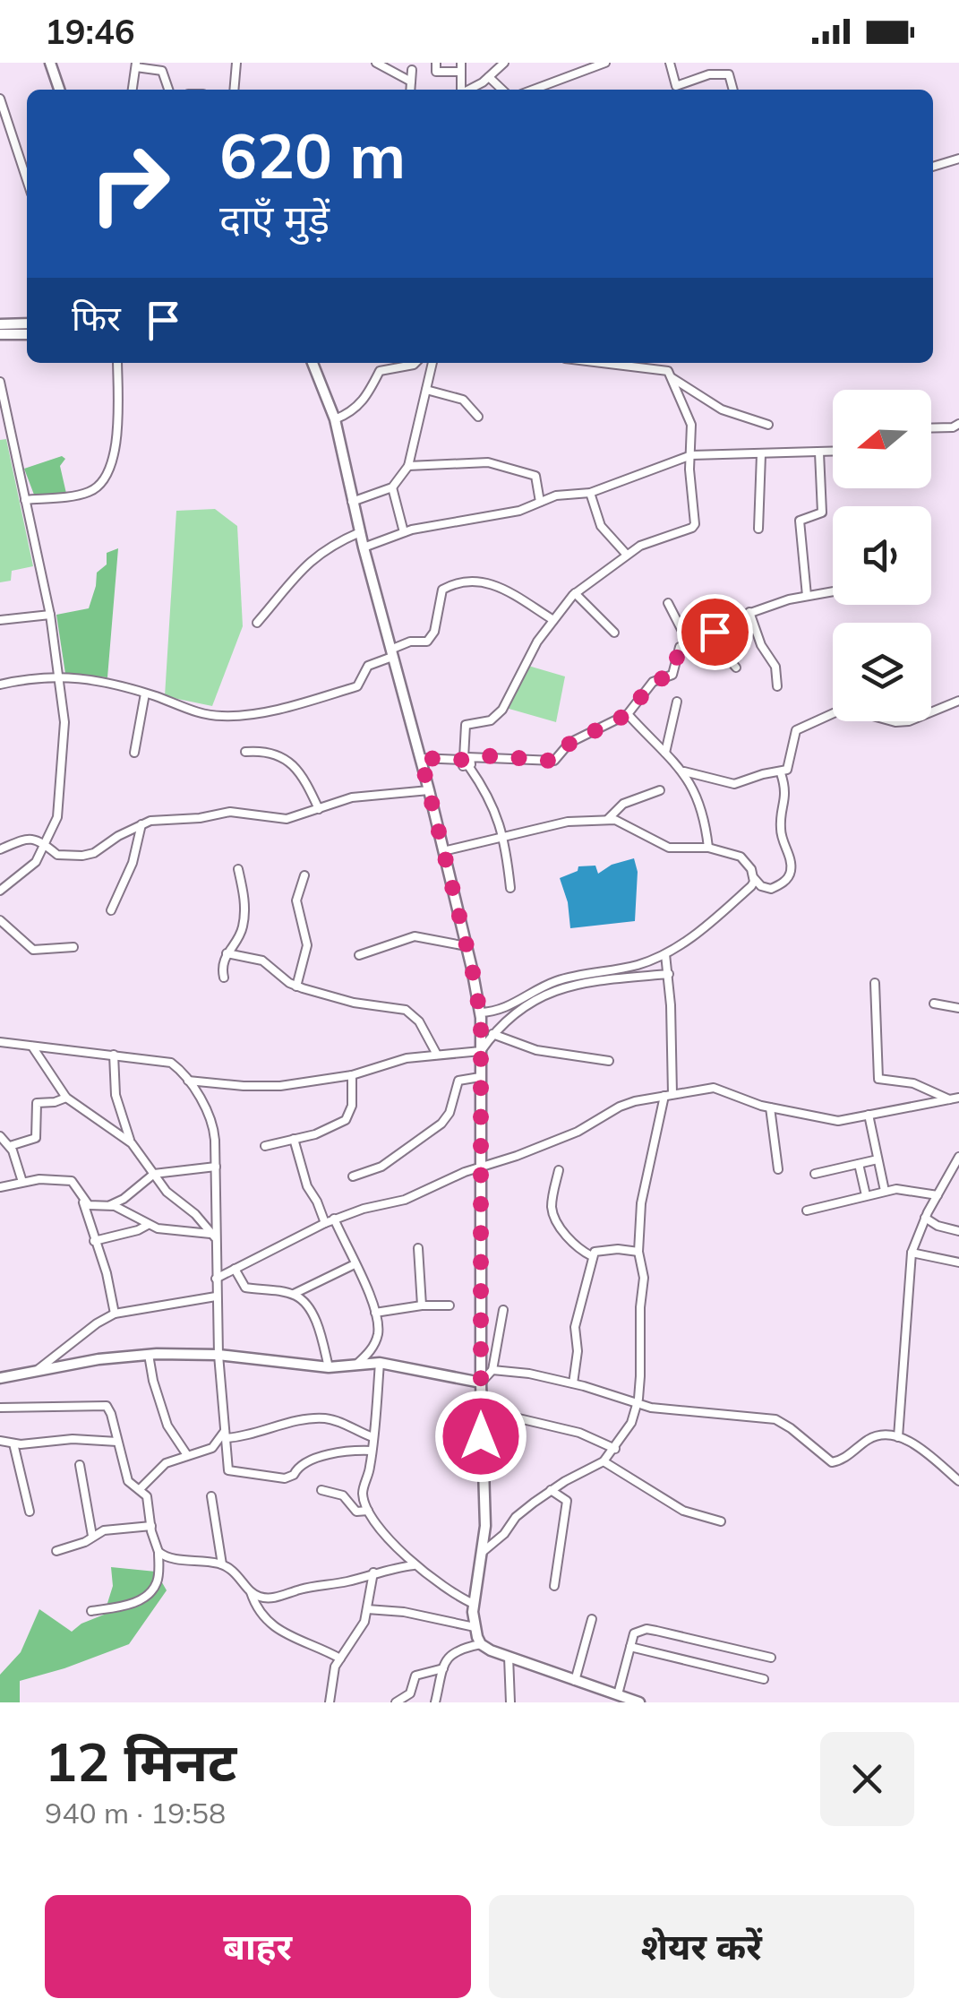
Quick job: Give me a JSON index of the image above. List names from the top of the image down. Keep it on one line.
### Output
{"north":"left","page":{"status":"19:46","turn":["620 m","दाएँ मुड़ें"],"then":"फिर","heading":["12 मिनट","940 m · 19:58"],"buttons":["बाहर","शेयर करें"]}}
